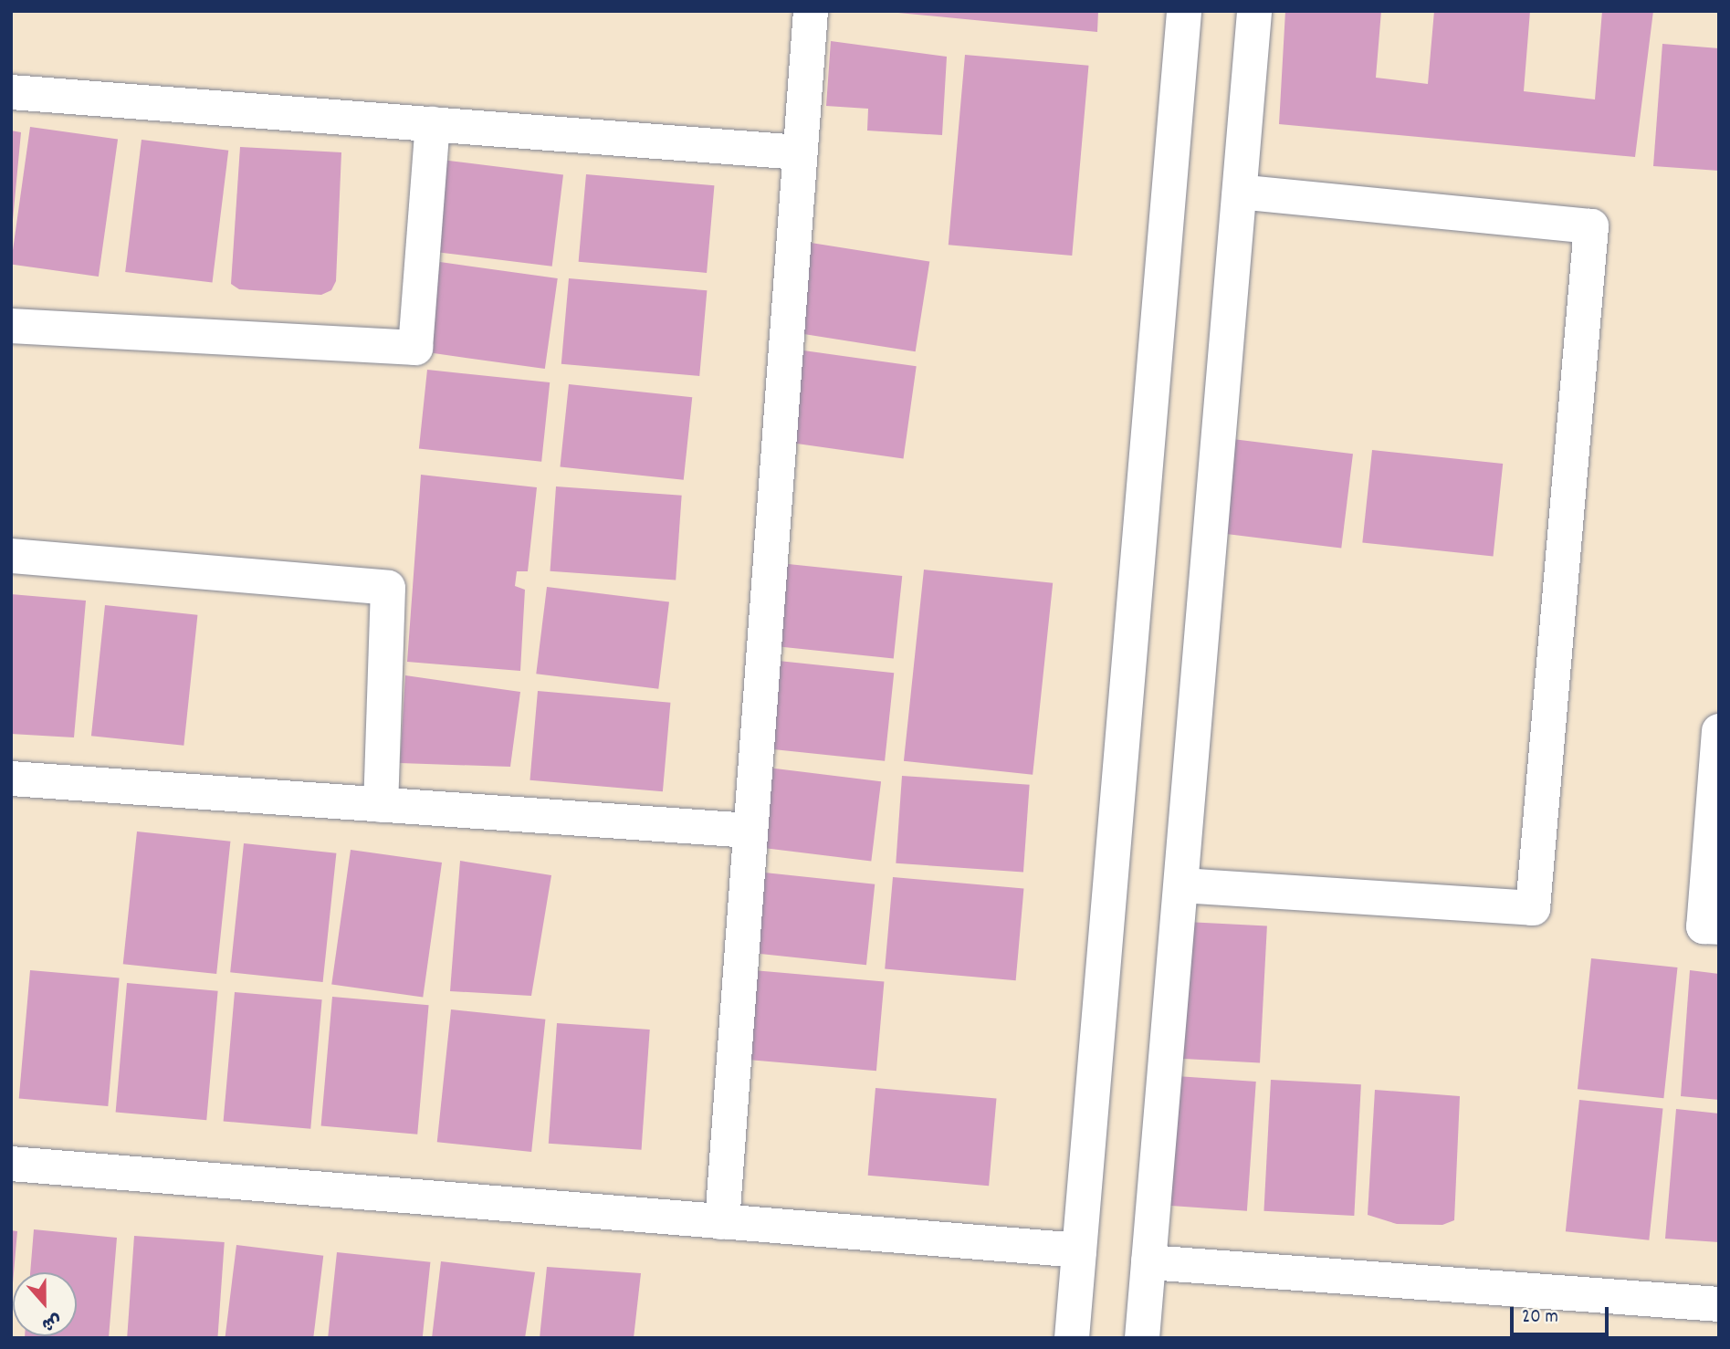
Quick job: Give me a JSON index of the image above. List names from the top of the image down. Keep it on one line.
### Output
{"scale_bar":"20 m","north":"bottom"}
